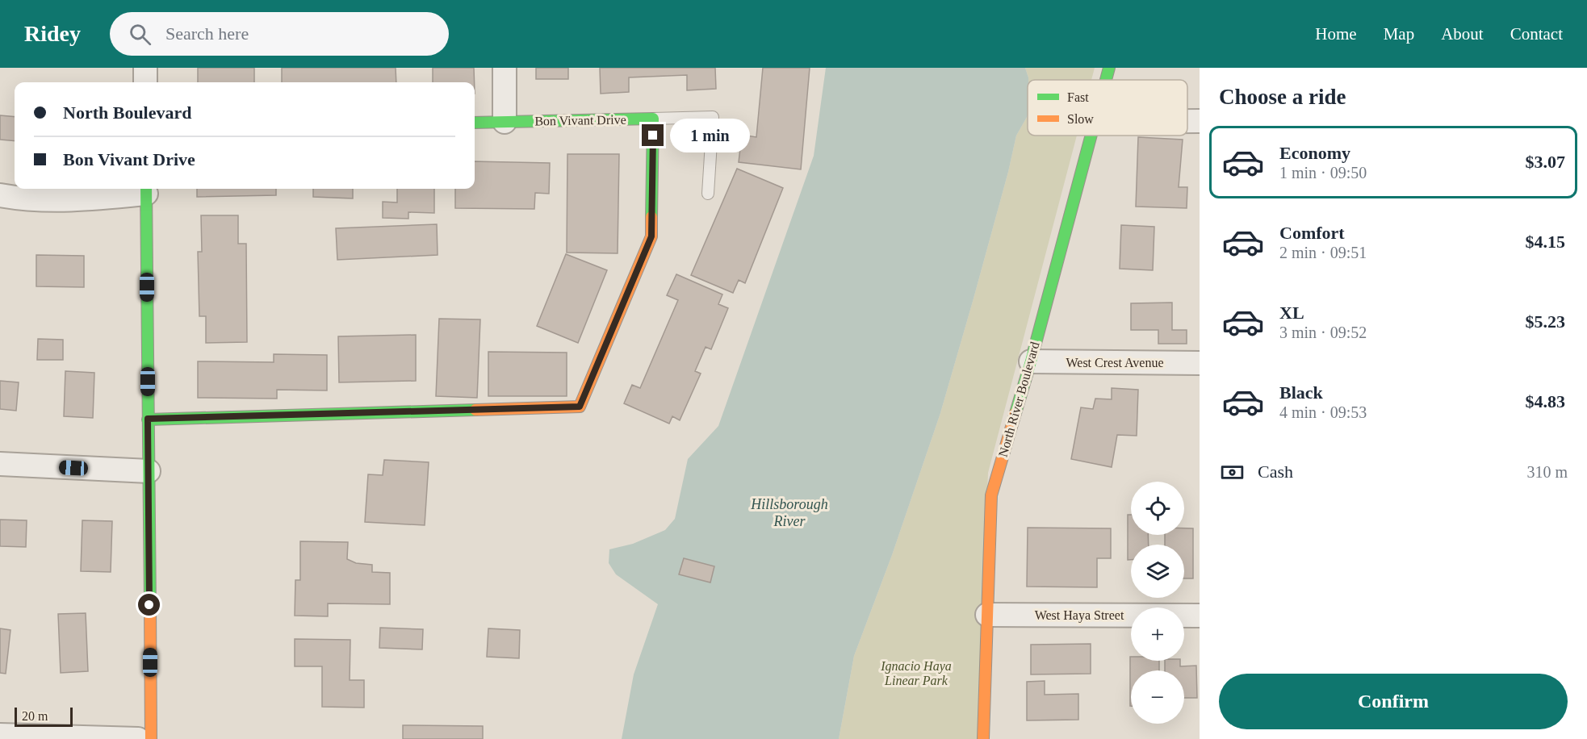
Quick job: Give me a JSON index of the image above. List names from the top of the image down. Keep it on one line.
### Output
{"streets":{"street":["Bon Vivant Drive","West Crest Avenue","North River Boulevard","West Haya Street"]},"crossings":[["West Crest Avenue","North River Boulevard"],["North River Boulevard","West Haya Street"]],"water":["Hillsborough River"],"parks":["Ignacio Haya Linear Park"],"legend":["Fast","Slow"],"scale_bar":"20 m","page":{"header":"Ridey","search":"Search here","nav":["Home","Map","About","Contact"],"heading":"Choose a ride","banner":["North Boulevard","Bon Vivant Drive"],"bubble":"1 min","list":[{"name":"Economy","note":"1 min · 09:50","value":"$3.07"},{"name":"Comfort","note":"2 min · 09:51","value":"$4.15"},{"name":"XL","note":"3 min · 09:52","value":"$5.23"},{"name":"Black","note":"4 min · 09:53","value":"$4.83"}],"pay":["Cash","310 m"],"map_buttons":["+","−"],"buttons":"Confirm","scale":"20 m"}}
